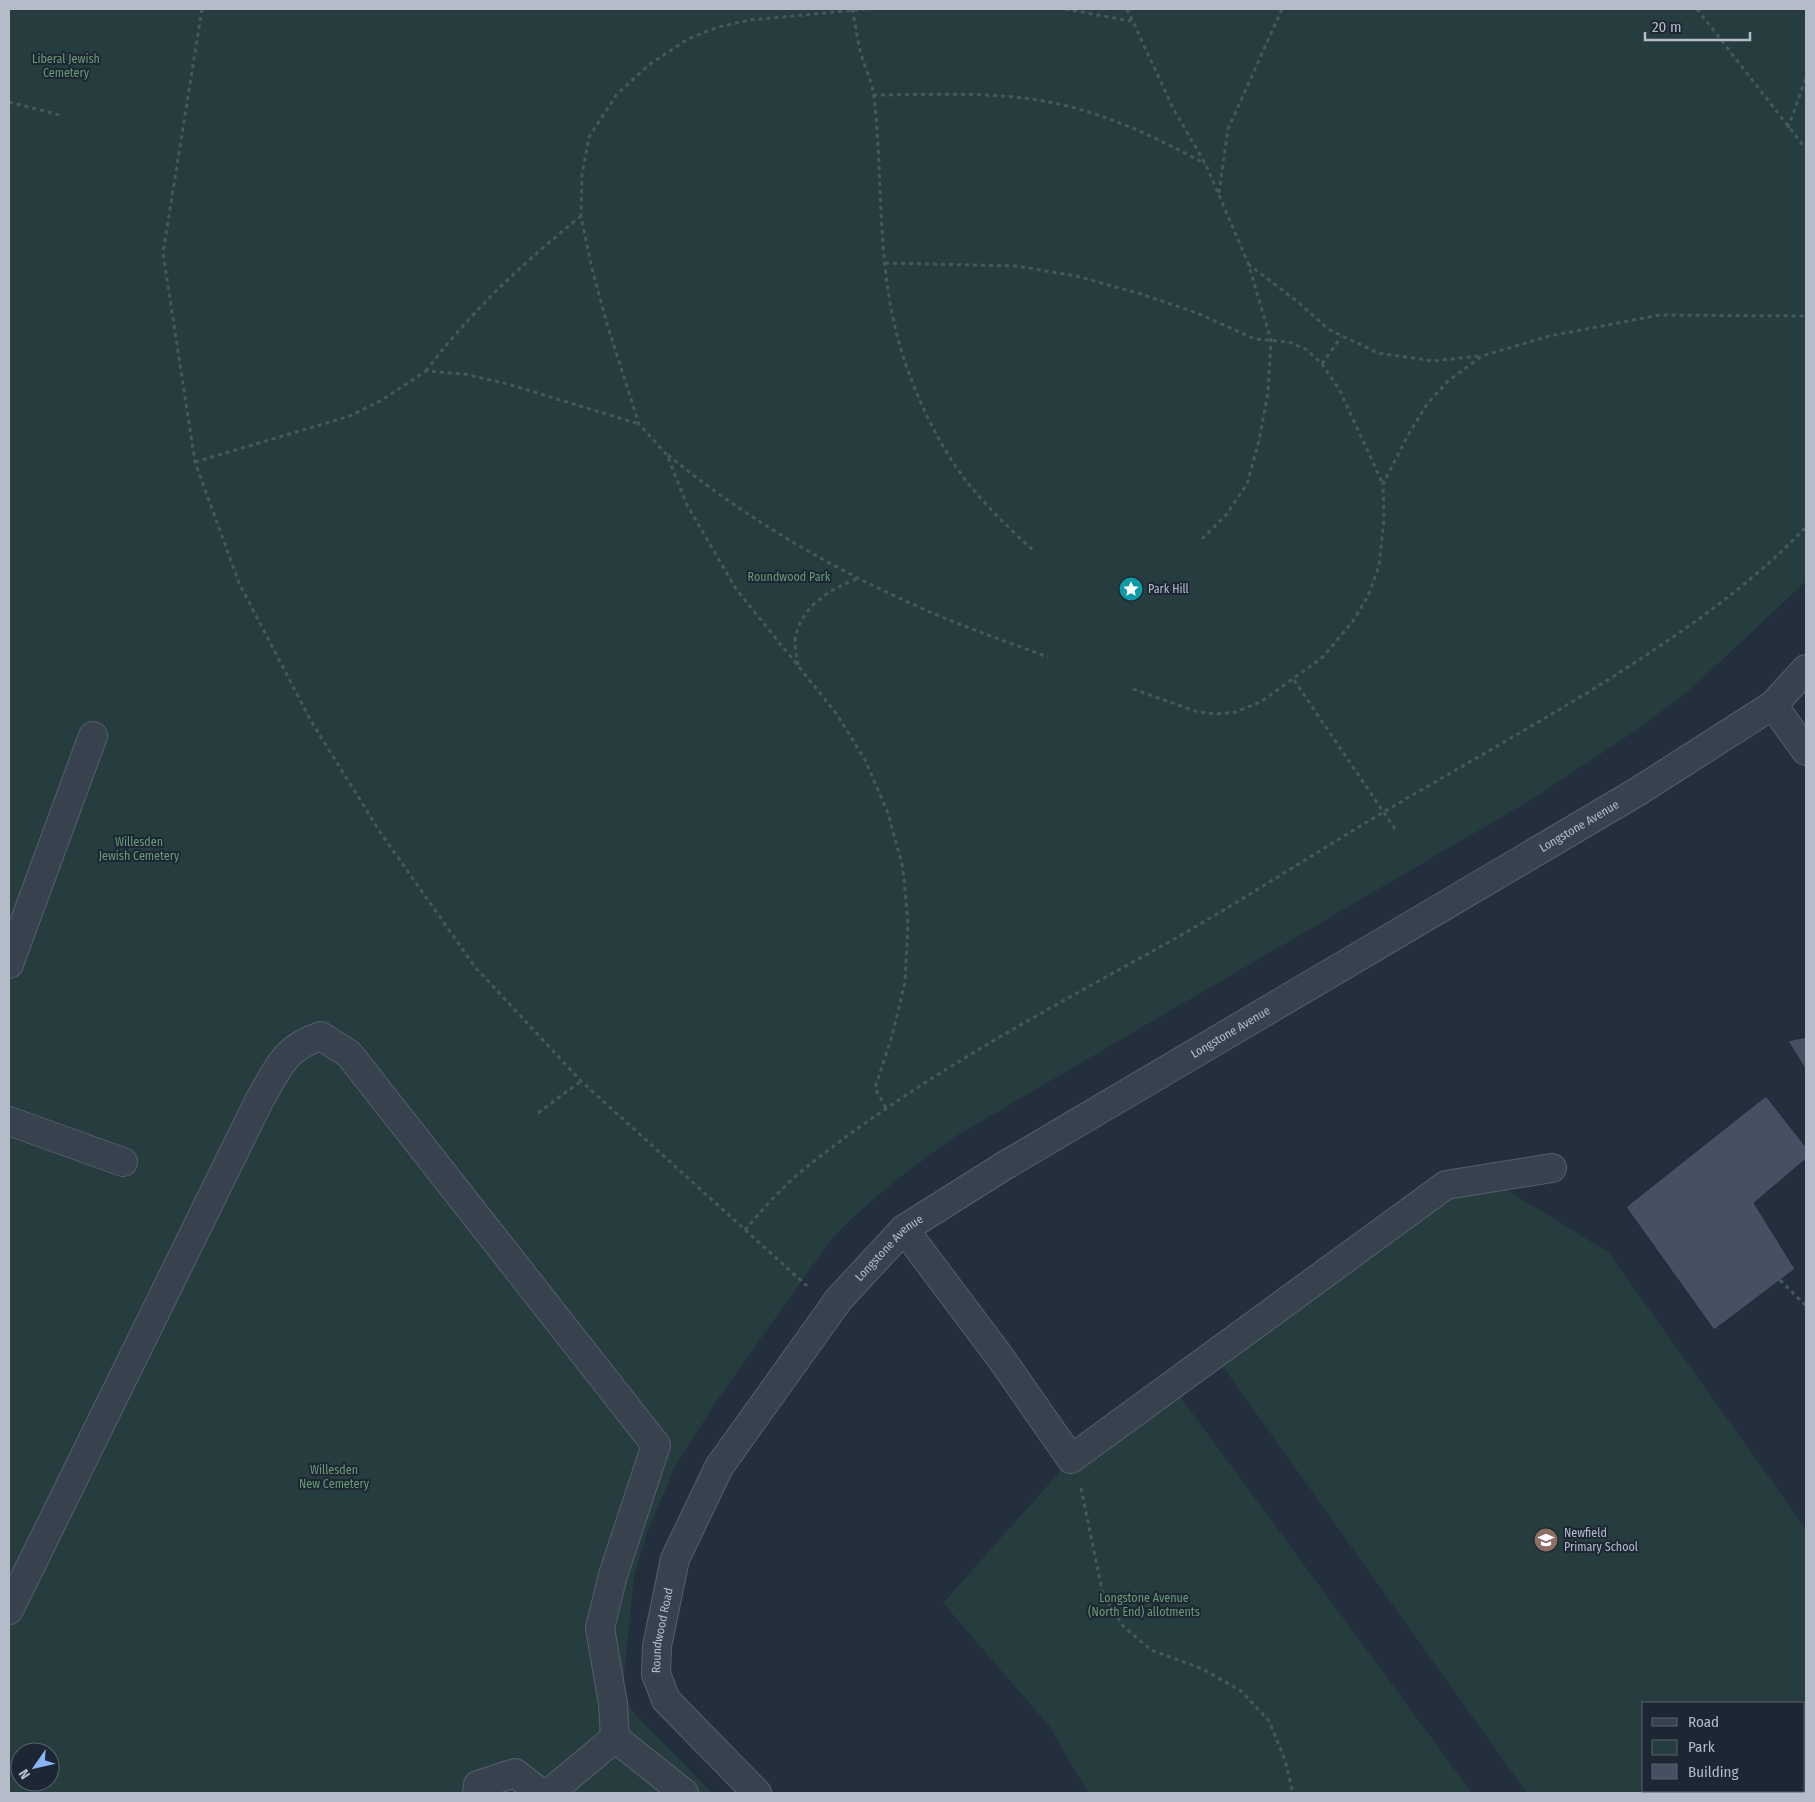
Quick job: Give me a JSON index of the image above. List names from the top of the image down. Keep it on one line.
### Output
{"streets":{"street":["Longstone Avenue","Roundwood Road"]},"crossings":[["Longstone Avenue","Roundwood Road"]],"parks":["Liberal Jewish Cemetery","Roundwood Park","Willesden Jewish Cemetery","Willesden New Cemetery","Longstone Avenue (North End) allotments"],"places":{"place":["Park Hill"],"school or university":["Newfield Primary School"]},"legend":["Road","Park","Building"],"scale_bar":"20 m","north":"bottom left"}
